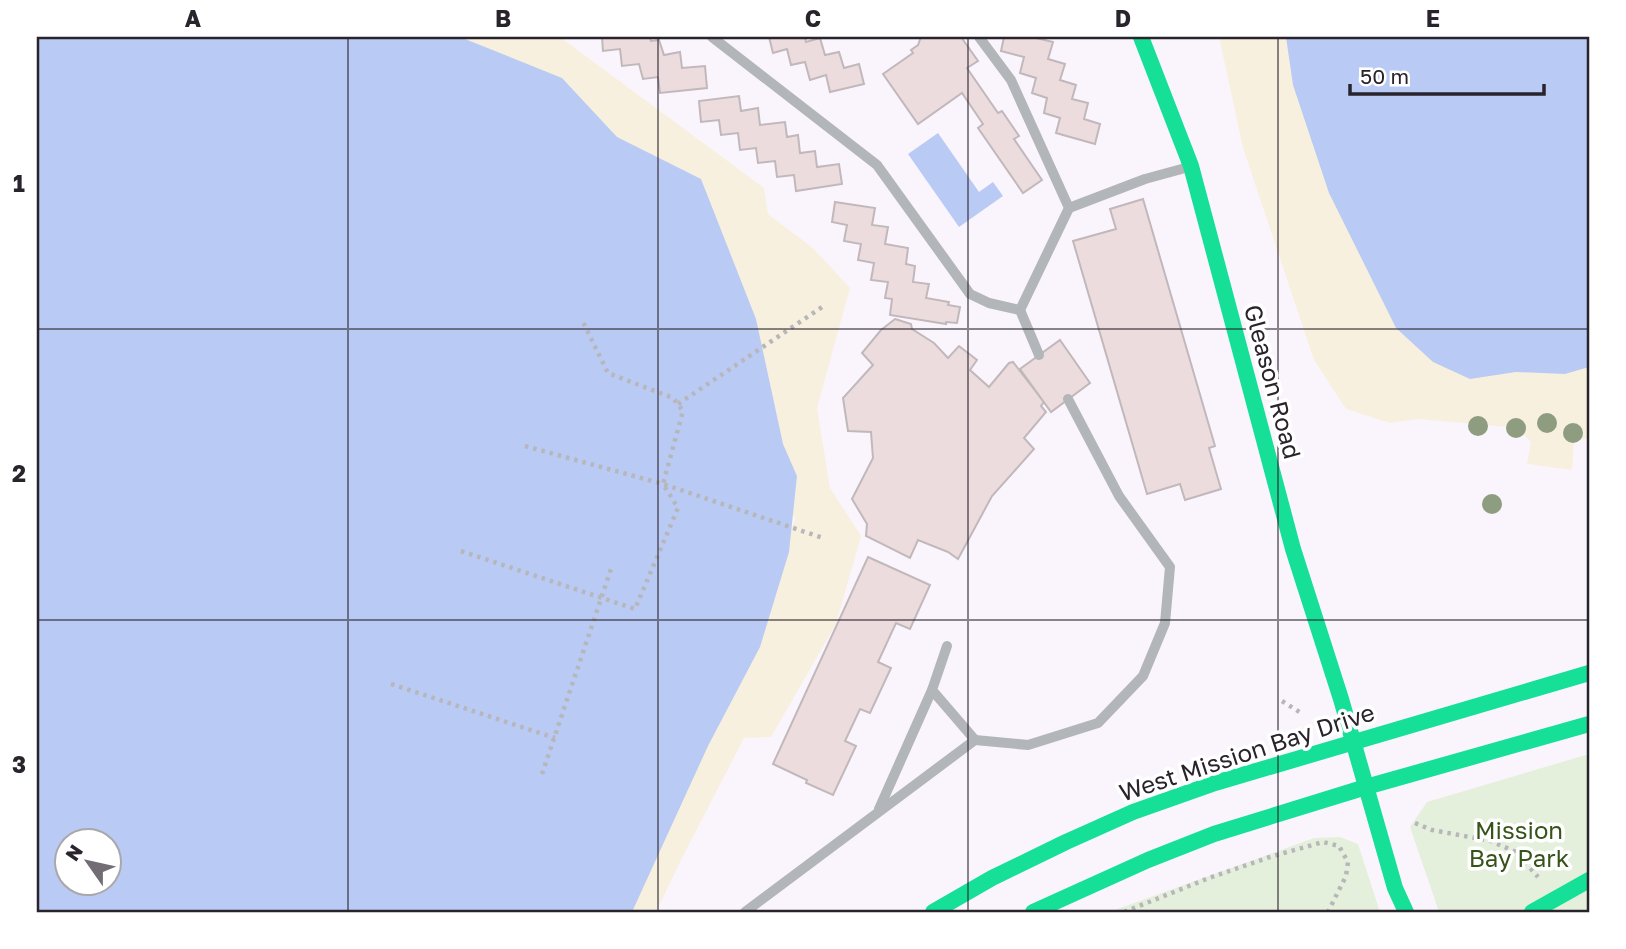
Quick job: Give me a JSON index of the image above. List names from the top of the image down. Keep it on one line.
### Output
{"streets":{"main road":["Gleason Road","West Mission Bay Drive"]},"crossings":[["Gleason Road","West Mission Bay Drive"]],"parks":["Mission Bay Park"],"scale_bar":"50 m","north":"top left","grid":{"columns":["A","B","C","D","E"],"rows":["1","2","3"]}}
